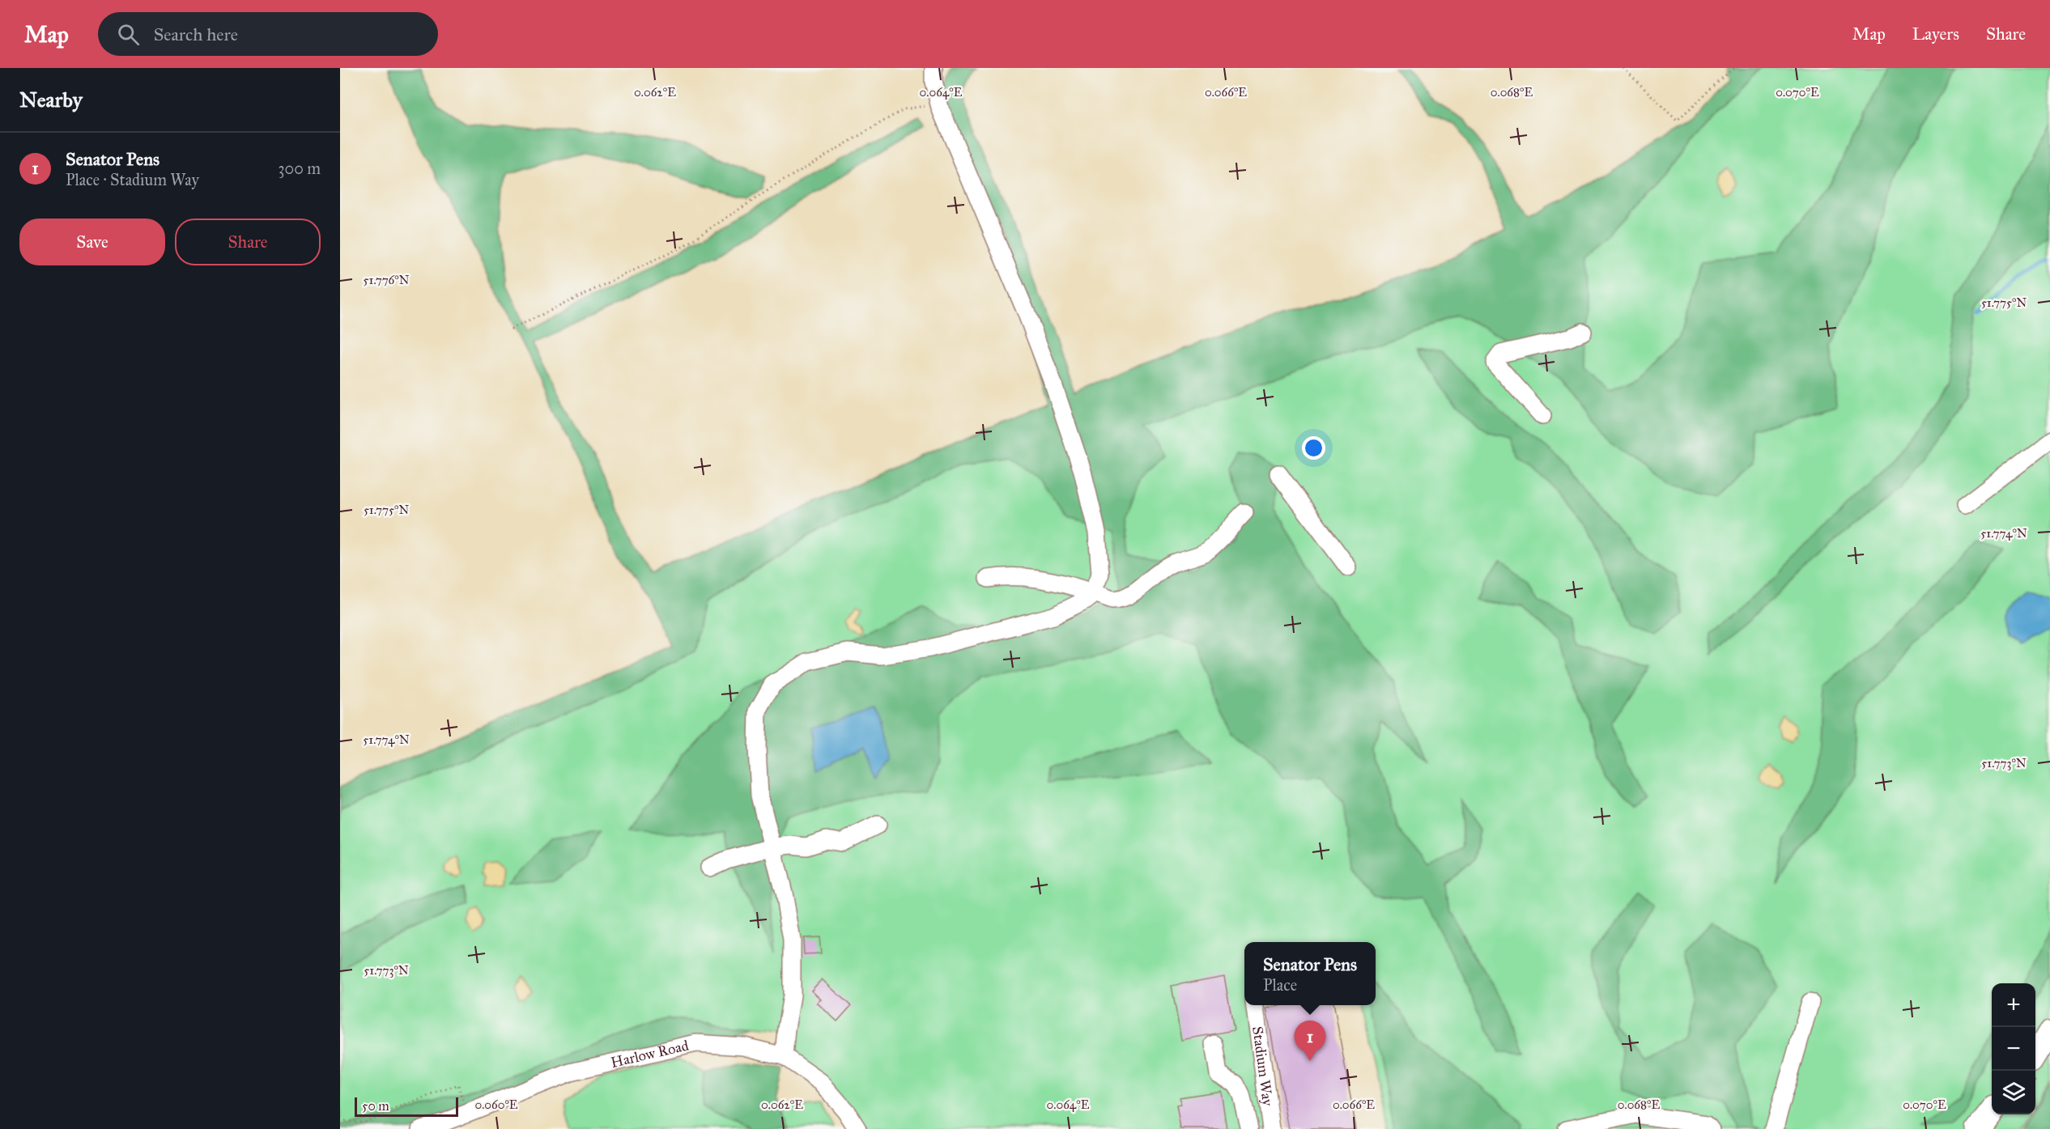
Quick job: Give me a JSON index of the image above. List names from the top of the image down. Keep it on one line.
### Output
{"streets":{"street":["Harlow Road","Stadium Way"]},"scale_bar":"50 m","page":{"header":"Map","search":"Search here","nav":["Map","Layers","Share"],"heading":"Nearby","list":[{"mark":"1","name":"Senator Pens","note":"Place · Stadium Way","value":"300 m"}],"buttons":["Save","Share"],"popup":["Senator Pens","Place"],"map_buttons":["+","−"],"pins":"1","scale":"50 m"},"coordinates":["0.062°E","0.064°E","0.066°E","0.068°E","0.070°E","51.776°N","51.775°N","51.774°N","51.773°N","0.060°E"]}
